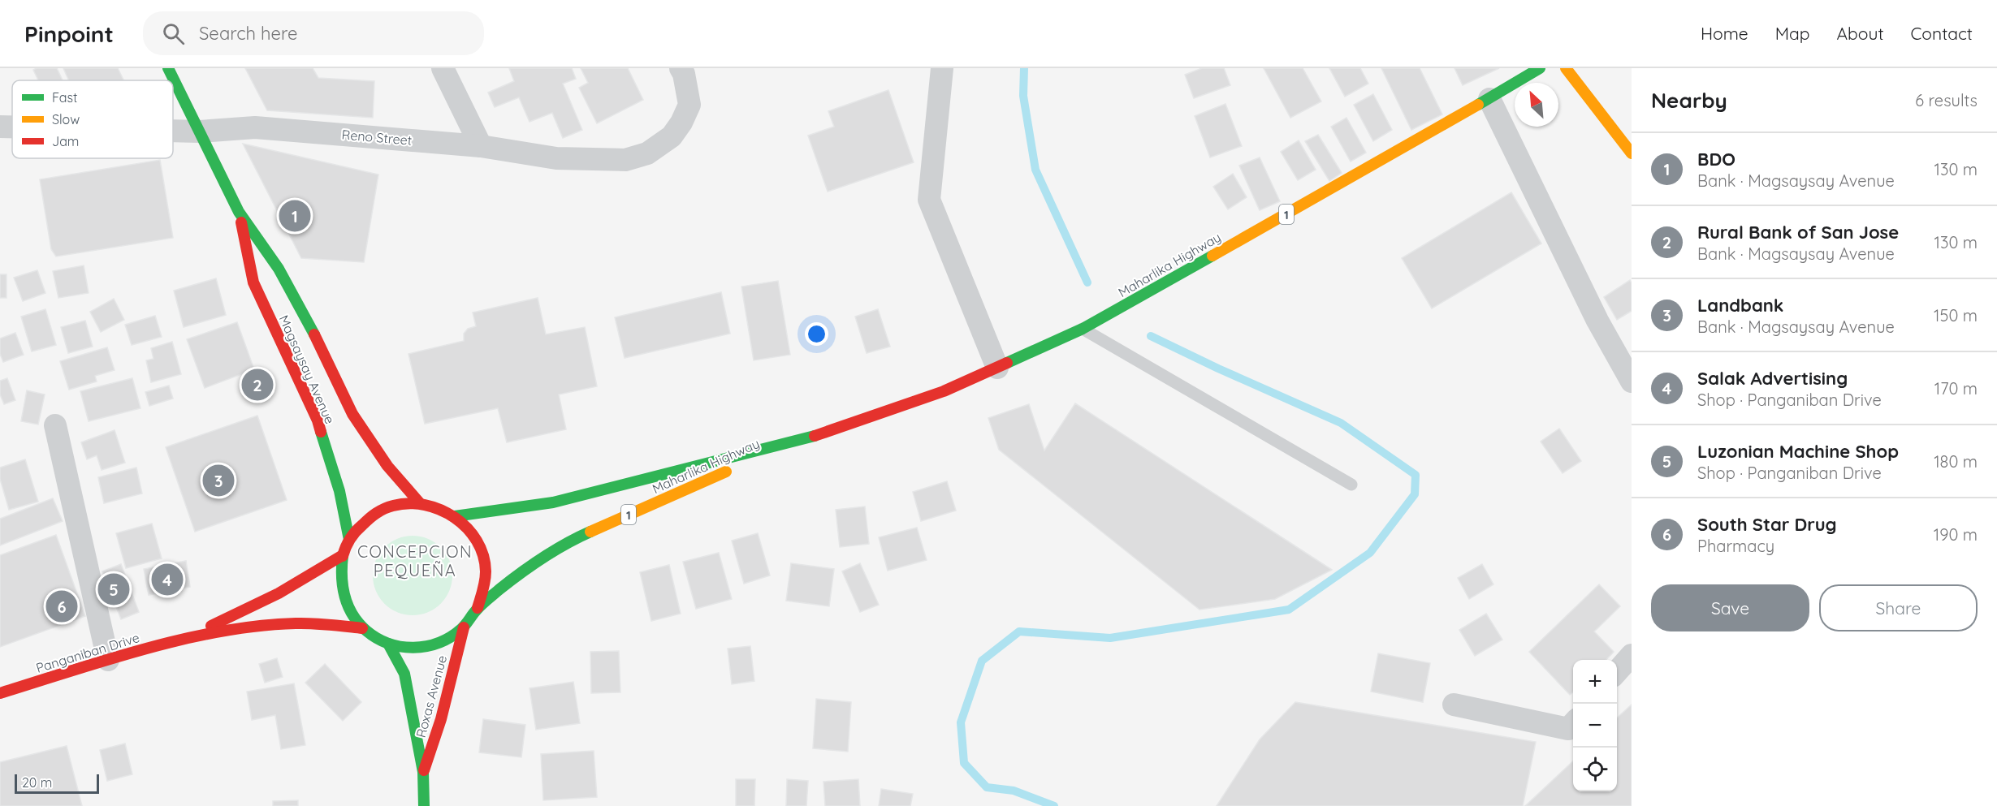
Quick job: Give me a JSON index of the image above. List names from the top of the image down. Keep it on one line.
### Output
{"streets":{"main road":["1","Maharlika Highway","Magsaysay Avenue","Panganiban Drive","Roxas Avenue"],"street":["Reno Street"]},"crossings":[["Reno Street","Magsaysay Avenue"],["1","Maharlika Highway"],["1","Magsaysay Avenue"],["1","Panganiban Drive"],["1","Roxas Avenue"],["Maharlika Highway","Magsaysay Avenue"],["Maharlika Highway","Panganiban Drive"],["Maharlika Highway","Roxas Avenue"],["Magsaysay Avenue","Panganiban Drive"],["Magsaysay Avenue","Roxas Avenue"],["Panganiban Drive","Roxas Avenue"]],"districts":["CONCEPCION PEQUEÑA"],"legend":["Fast","Slow","Jam"],"scale_bar":"20 m","north":"top left","page":{"header":"Pinpoint","search":"Search here","nav":["Home","Map","About","Contact"],"heading":["Nearby","6 results"],"list":[{"mark":"1","name":"BDO","note":"Bank · Magsaysay Avenue","value":"130 m"},{"mark":"2","name":"Rural Bank of San Jose","note":"Bank · Magsaysay Avenue","value":"130 m"},{"mark":"3","name":"Landbank","note":"Bank · Magsaysay Avenue","value":"150 m"},{"mark":"4","name":"Salak Advertising","note":"Shop · Panganiban Drive","value":"170 m"},{"mark":"5","name":"Luzonian Machine Shop","note":"Shop · Panganiban Drive","value":"180 m"},{"mark":"6","name":"South Star Drug","note":"Pharmacy","value":"190 m"}],"pins":["1","2","3","4","5","6"],"buttons":["Save","Share"],"map_buttons":["+","−"],"scale":"20 m"}}
